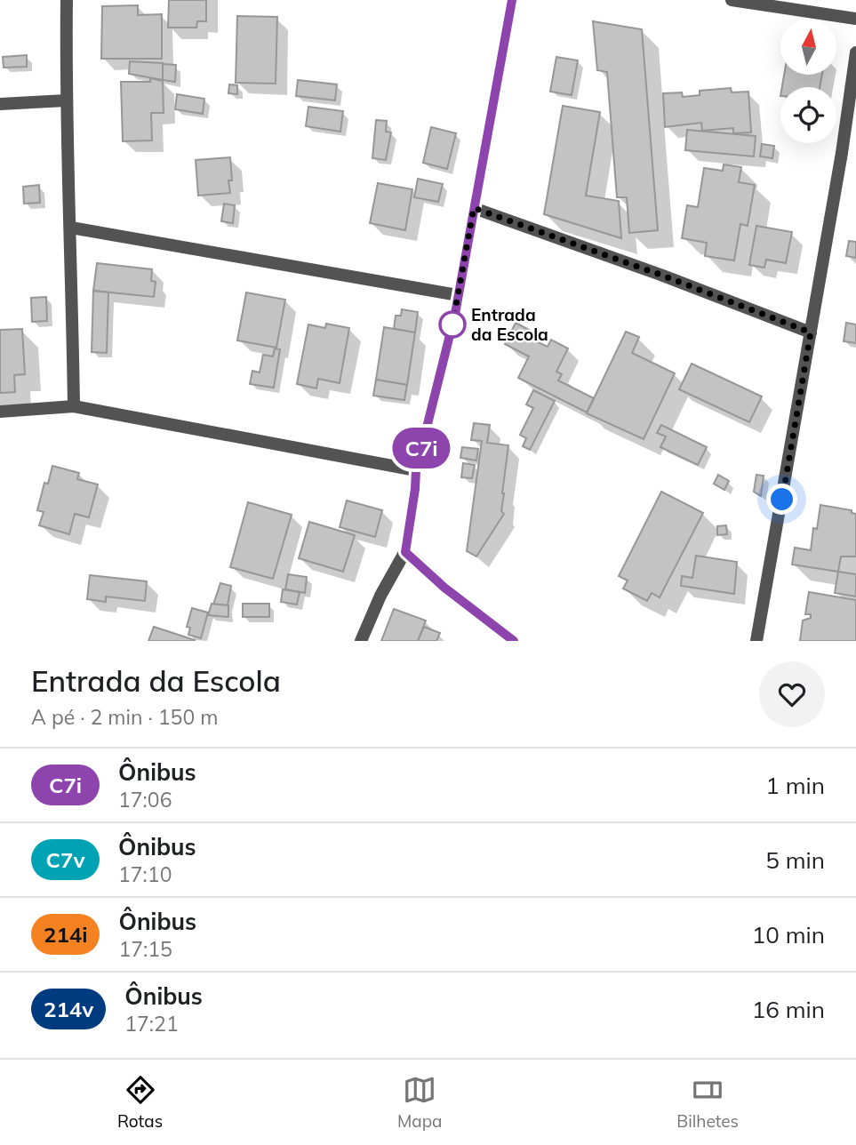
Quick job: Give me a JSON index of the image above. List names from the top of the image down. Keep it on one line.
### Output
{"places":["Entrada da Escola"],"lines":["bus line C7i"],"north":"top","page":{"on_map":"C7i","heading":["Entrada da Escola","A pé · 2 min · 150 m"],"list":[{"mark":"C7i","name":"Ônibus","note":"17:06","value":"1 min"},{"mark":"C7v","name":"Ônibus","note":"17:10","value":"5 min"},{"mark":"214i","name":"Ônibus","note":"17:15","value":"10 min"},{"mark":"214v","name":"Ônibus","note":"17:21","value":"16 min"}],"tabs":["Rotas","Mapa","Bilhetes"]}}
